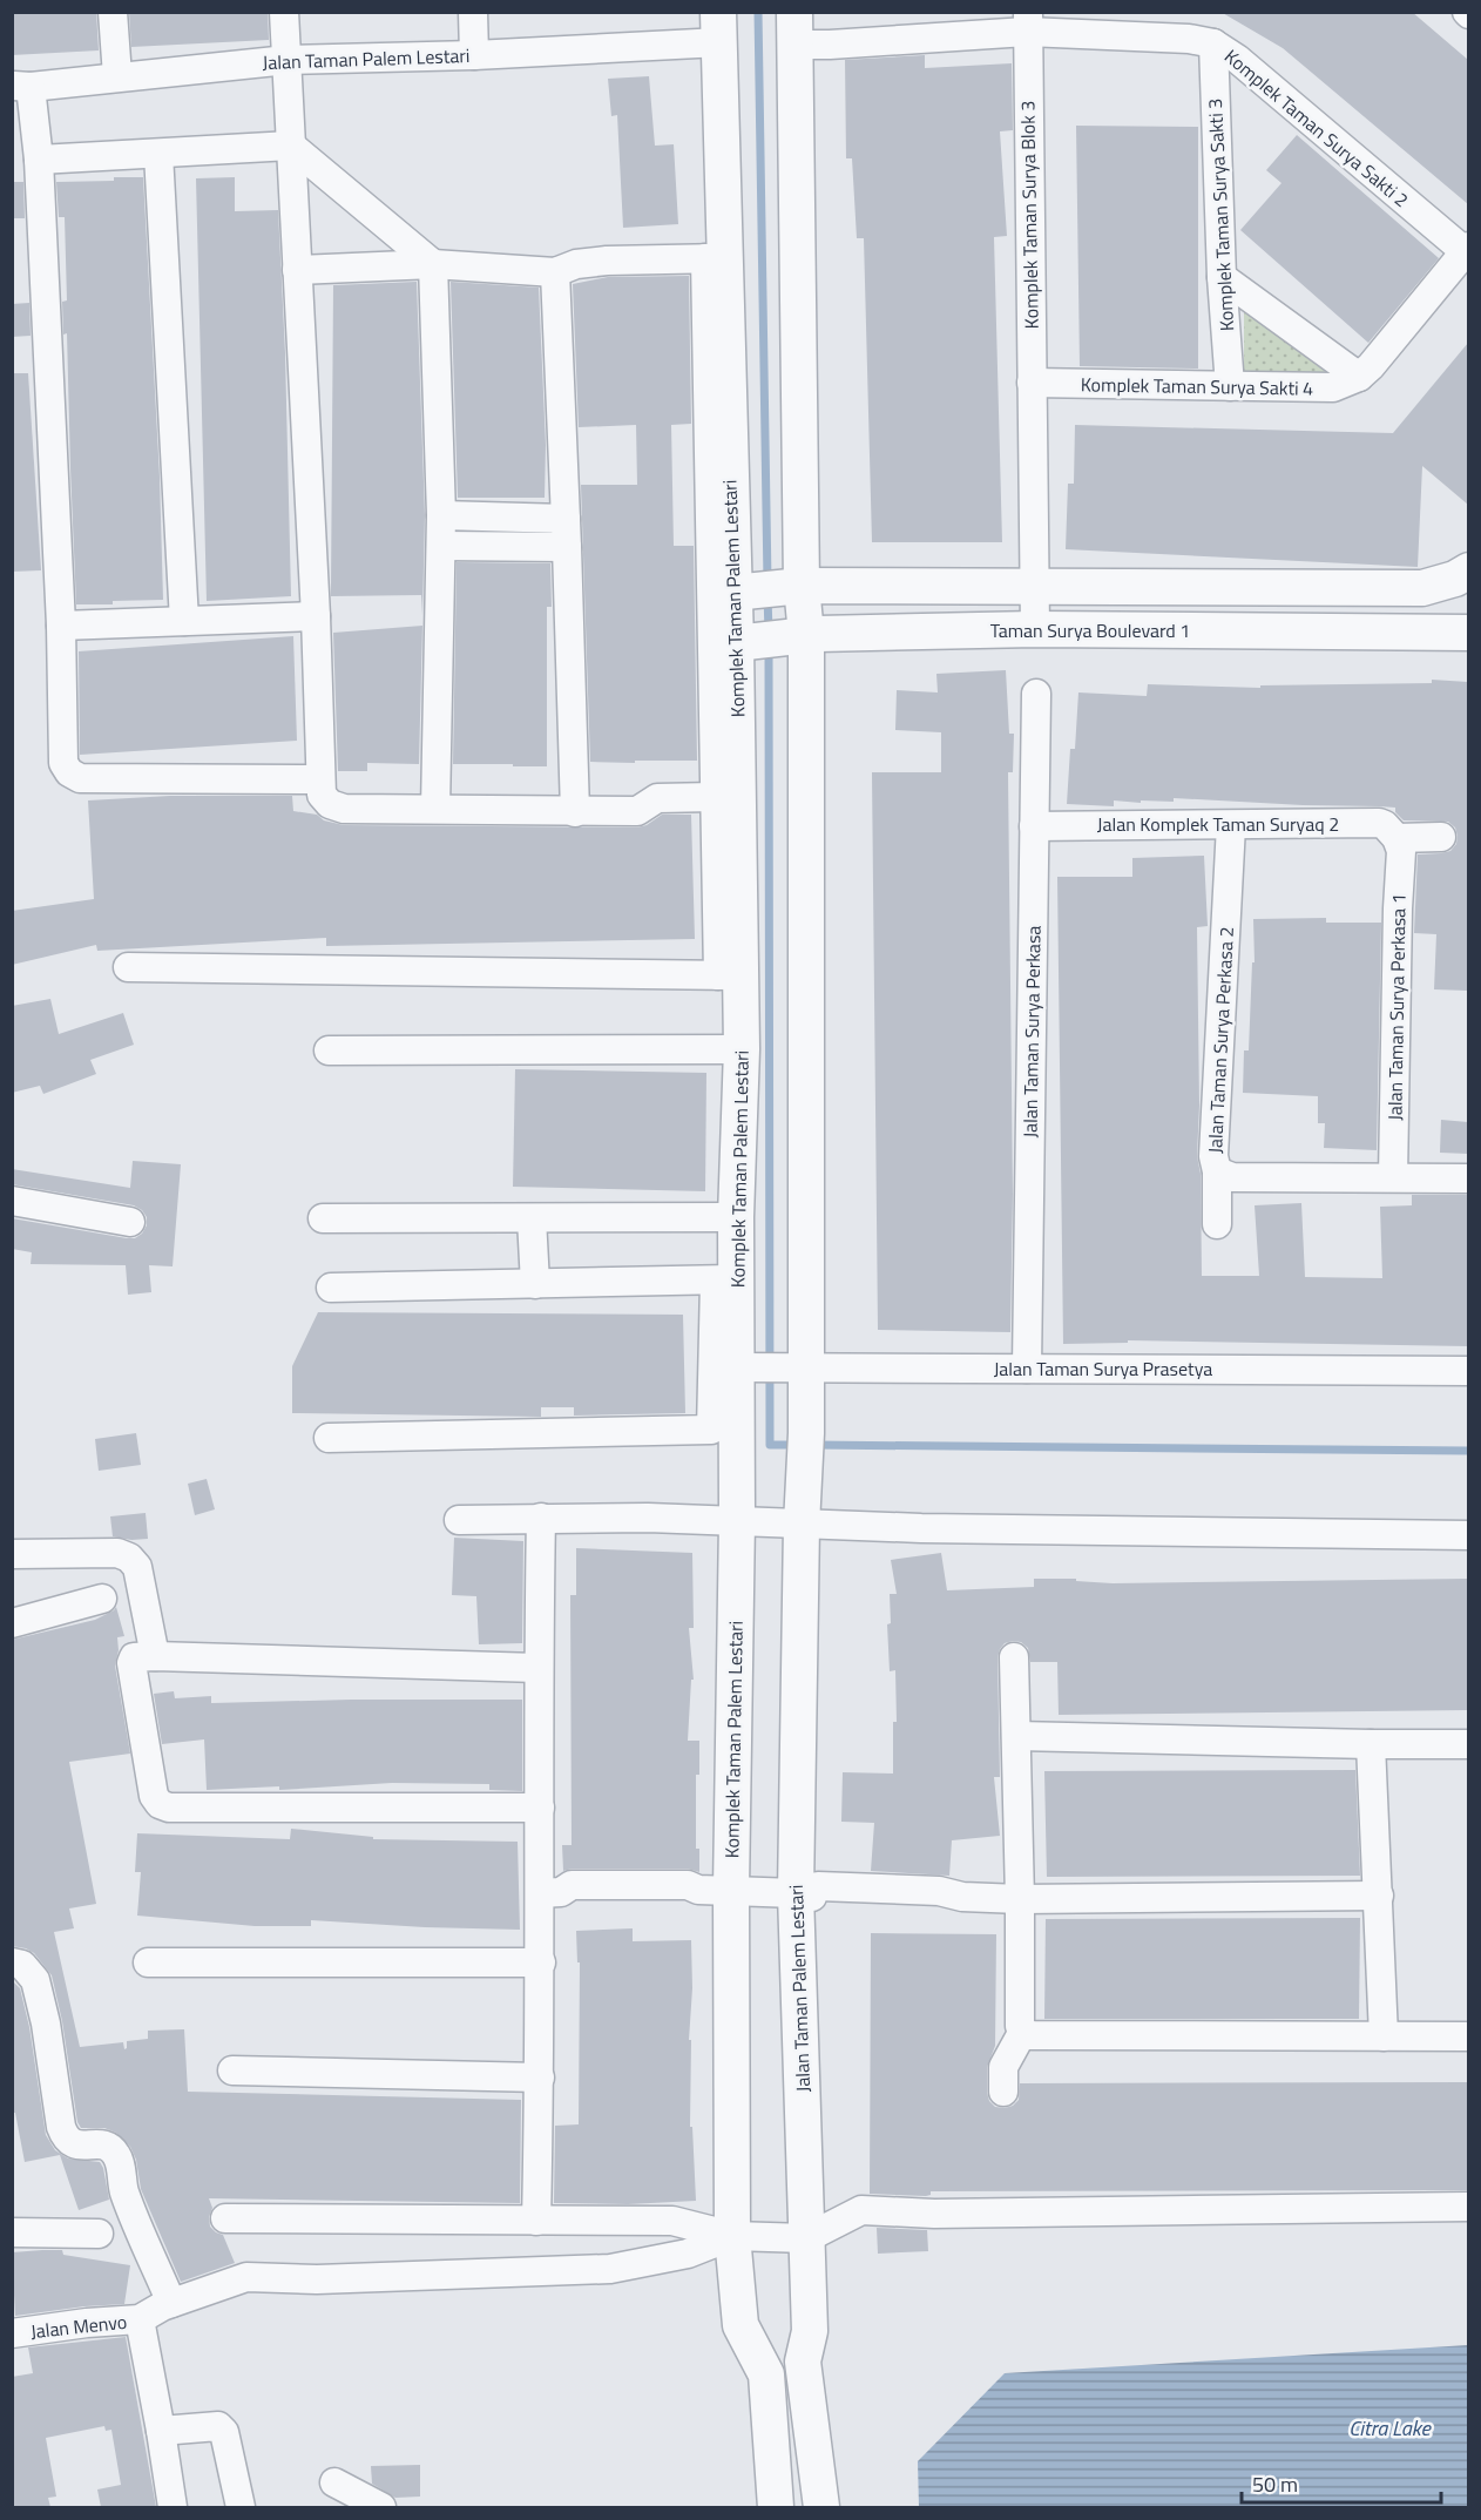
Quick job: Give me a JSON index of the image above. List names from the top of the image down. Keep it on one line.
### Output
{"streets":{"street":["Jalan Taman Palem Lestari","Komplek Taman Surya Sakti 2","Komplek Taman Surya Blok 3","Komplek Taman Surya Sakti 3","Komplek Taman Surya Sakti 4","Komplek Taman Palem Lestari","Taman Surya Boulevard 1","Jalan Komplek Taman Suryaq 2","Jalan Taman Surya Perkasa 1","Jalan Taman Surya Perkasa","Jalan Taman Surya Perkasa 2","Jalan Taman Surya Prasetya","Jalan Menvo"]},"crossings":[["Jalan Taman Palem Lestari","Komplek Taman Palem Lestari"],["Jalan Taman Palem Lestari","Jalan Taman Surya Prasetya"],["Komplek Taman Surya Sakti 2","Komplek Taman Surya Blok 3"],["Komplek Taman Surya Sakti 2","Komplek Taman Surya Sakti 3"],["Komplek Taman Surya Sakti 2","Komplek Taman Surya Sakti 4"],["Komplek Taman Surya Blok 3","Komplek Taman Surya Sakti 4"],["Komplek Taman Surya Blok 3","Taman Surya Boulevard 1"],["Komplek Taman Surya Sakti 3","Komplek Taman Surya Sakti 4"],["Komplek Taman Palem Lestari","Taman Surya Boulevard 1"],["Komplek Taman Palem Lestari","Jalan Taman Surya Prasetya"],["Jalan Komplek Taman Suryaq 2","Jalan Taman Surya Perkasa 1"],["Jalan Komplek Taman Suryaq 2","Jalan Taman Surya Perkasa"],["Jalan Komplek Taman Suryaq 2","Jalan Taman Surya Perkasa 2"],["Jalan Taman Surya Perkasa 1","Jalan Taman Surya Perkasa 2"],["Jalan Taman Surya Perkasa","Jalan Taman Surya Prasetya"]],"water":["Citra Lake"],"scale_bar":"50 m"}
